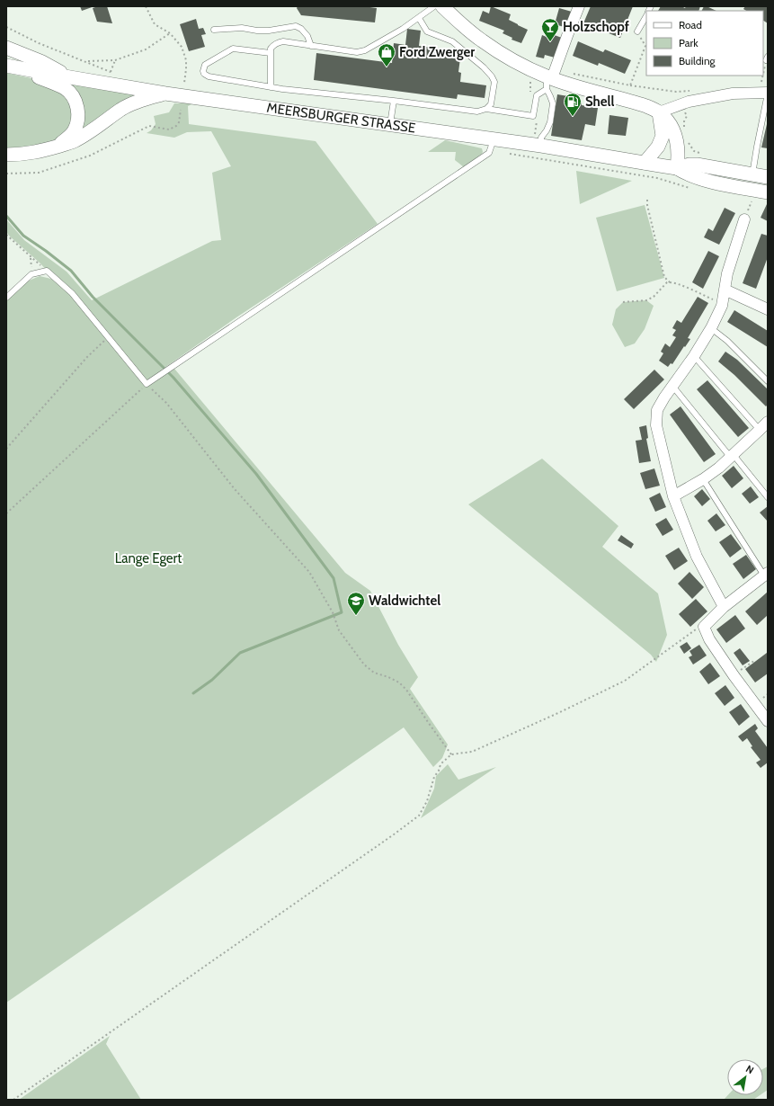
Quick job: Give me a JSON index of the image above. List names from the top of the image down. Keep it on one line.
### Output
{"streets":{"street":["MEERSBURGER STRASSE"]},"parks":["Lange Egert"],"places":{"bar":["Holzschopf"],"shop":["Ford Zwerger"],"fuel station":["Shell"],"school or university":["Waldwichtel"]},"legend":["Road","Park","Building"],"north":"top right"}
